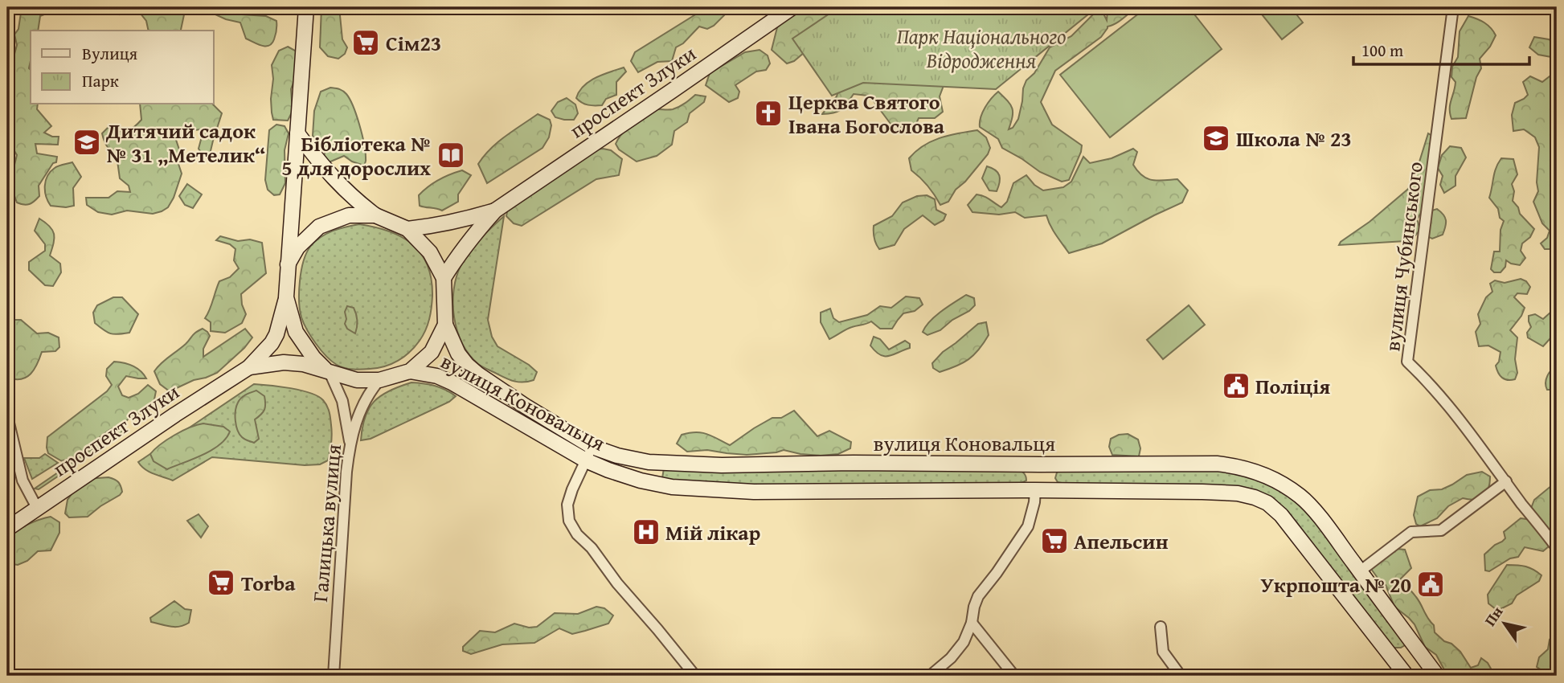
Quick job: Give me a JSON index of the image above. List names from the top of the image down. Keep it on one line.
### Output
{"streets":{"main road":["проспект Злуки","вулиця Коновальця"],"street":["вулиця Чубинського","Галицька вулиця"]},"crossings":[["проспект Злуки","вулиця Коновальця"],["проспект Злуки","Галицька вулиця"],["вулиця Коновальця","Галицька вулиця"]],"parks":["Парк Національного Відродження"],"places":{"supermarket":["Сім23","Апельсин","Torba"],"church":["Церква Святого Івана Богослова"],"school or university":["Школа № 23","Дитячий садок № 31 „Метелик“"],"library":["Бібліотека № 5 для дорослих"],"public building":["Поліція","Укрпошта № 20"],"hospital":["Мій лікар"]},"legend":["Вулиця","Парк"],"scale_bar":"100 m","north":"top left"}
